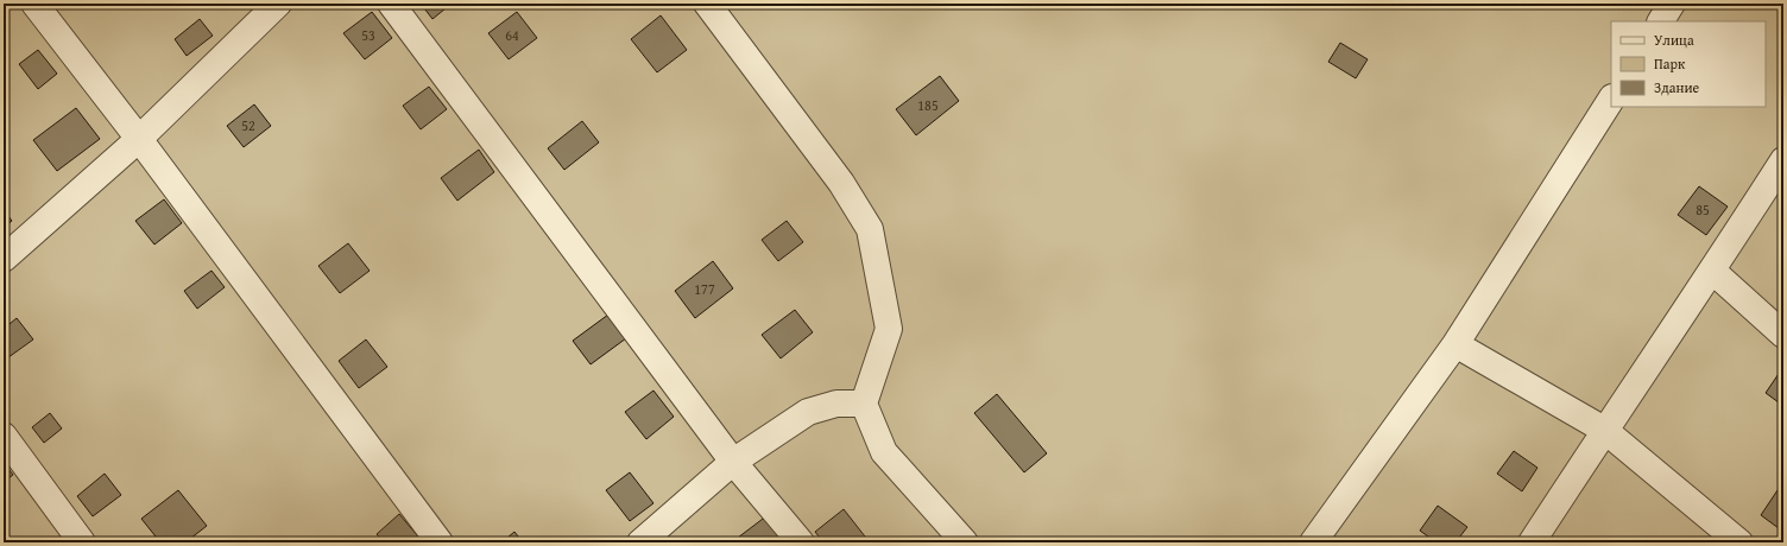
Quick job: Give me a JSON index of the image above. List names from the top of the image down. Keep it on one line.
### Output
{"house_numbers":["53","64","185","52","85","177"],"legend":["Улица","Парк","Здание"]}
